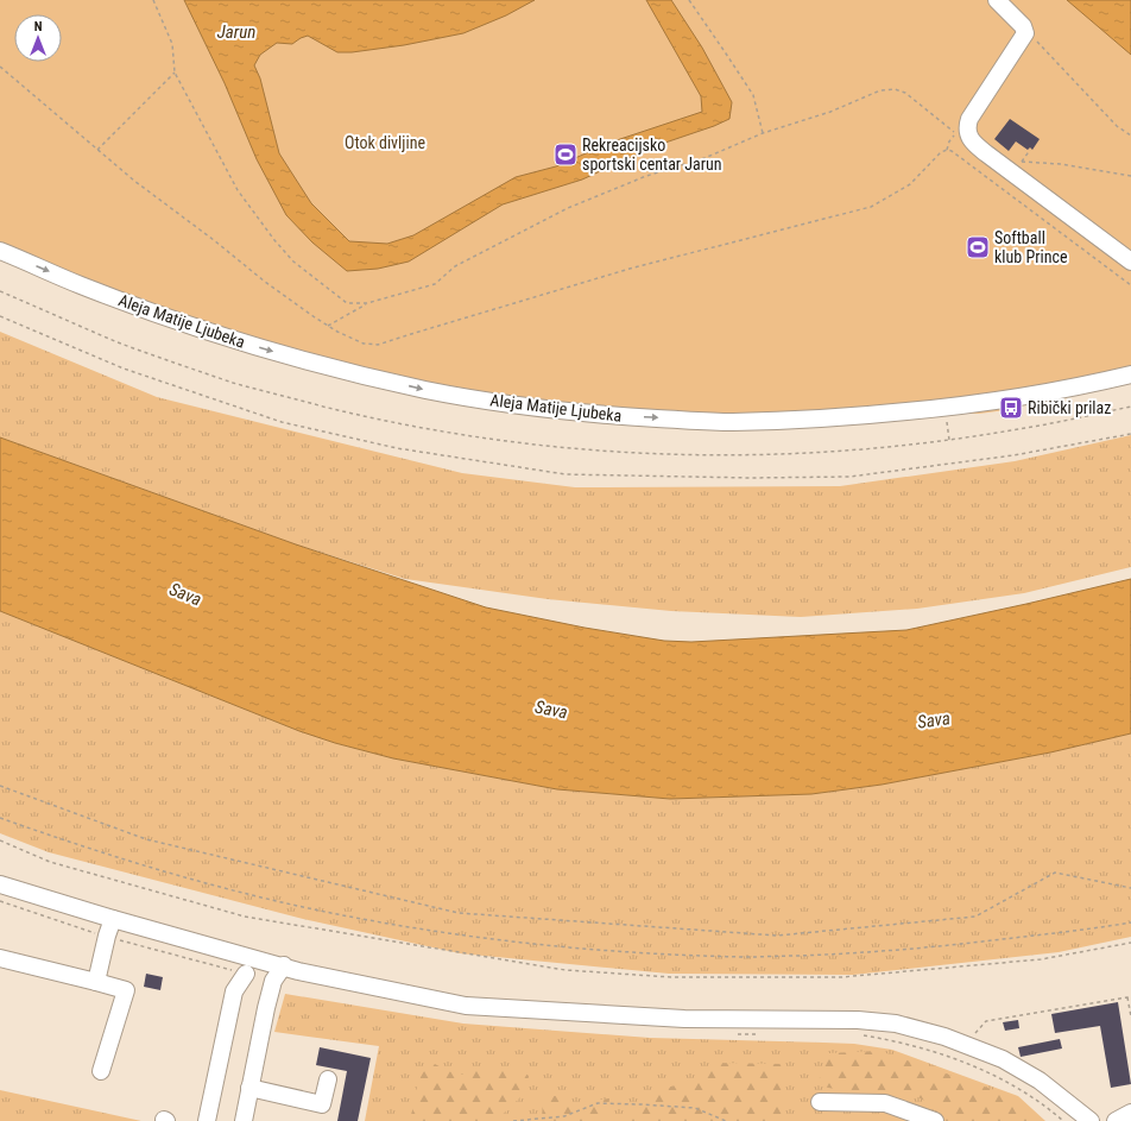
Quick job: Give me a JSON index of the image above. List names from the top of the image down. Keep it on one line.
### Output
{"streets":{"street":["Aleja Matije Ljubeka"]},"one_way":["Aleja Matije Ljubeka"],"water":["Jarun","Sava"],"parks":["Otok divljine"],"places":{"sports":["Rekreacijsko sportski centar Jarun","Softball klub Prince"],"bus stop":["Ribički prilaz"]},"north":"top"}
